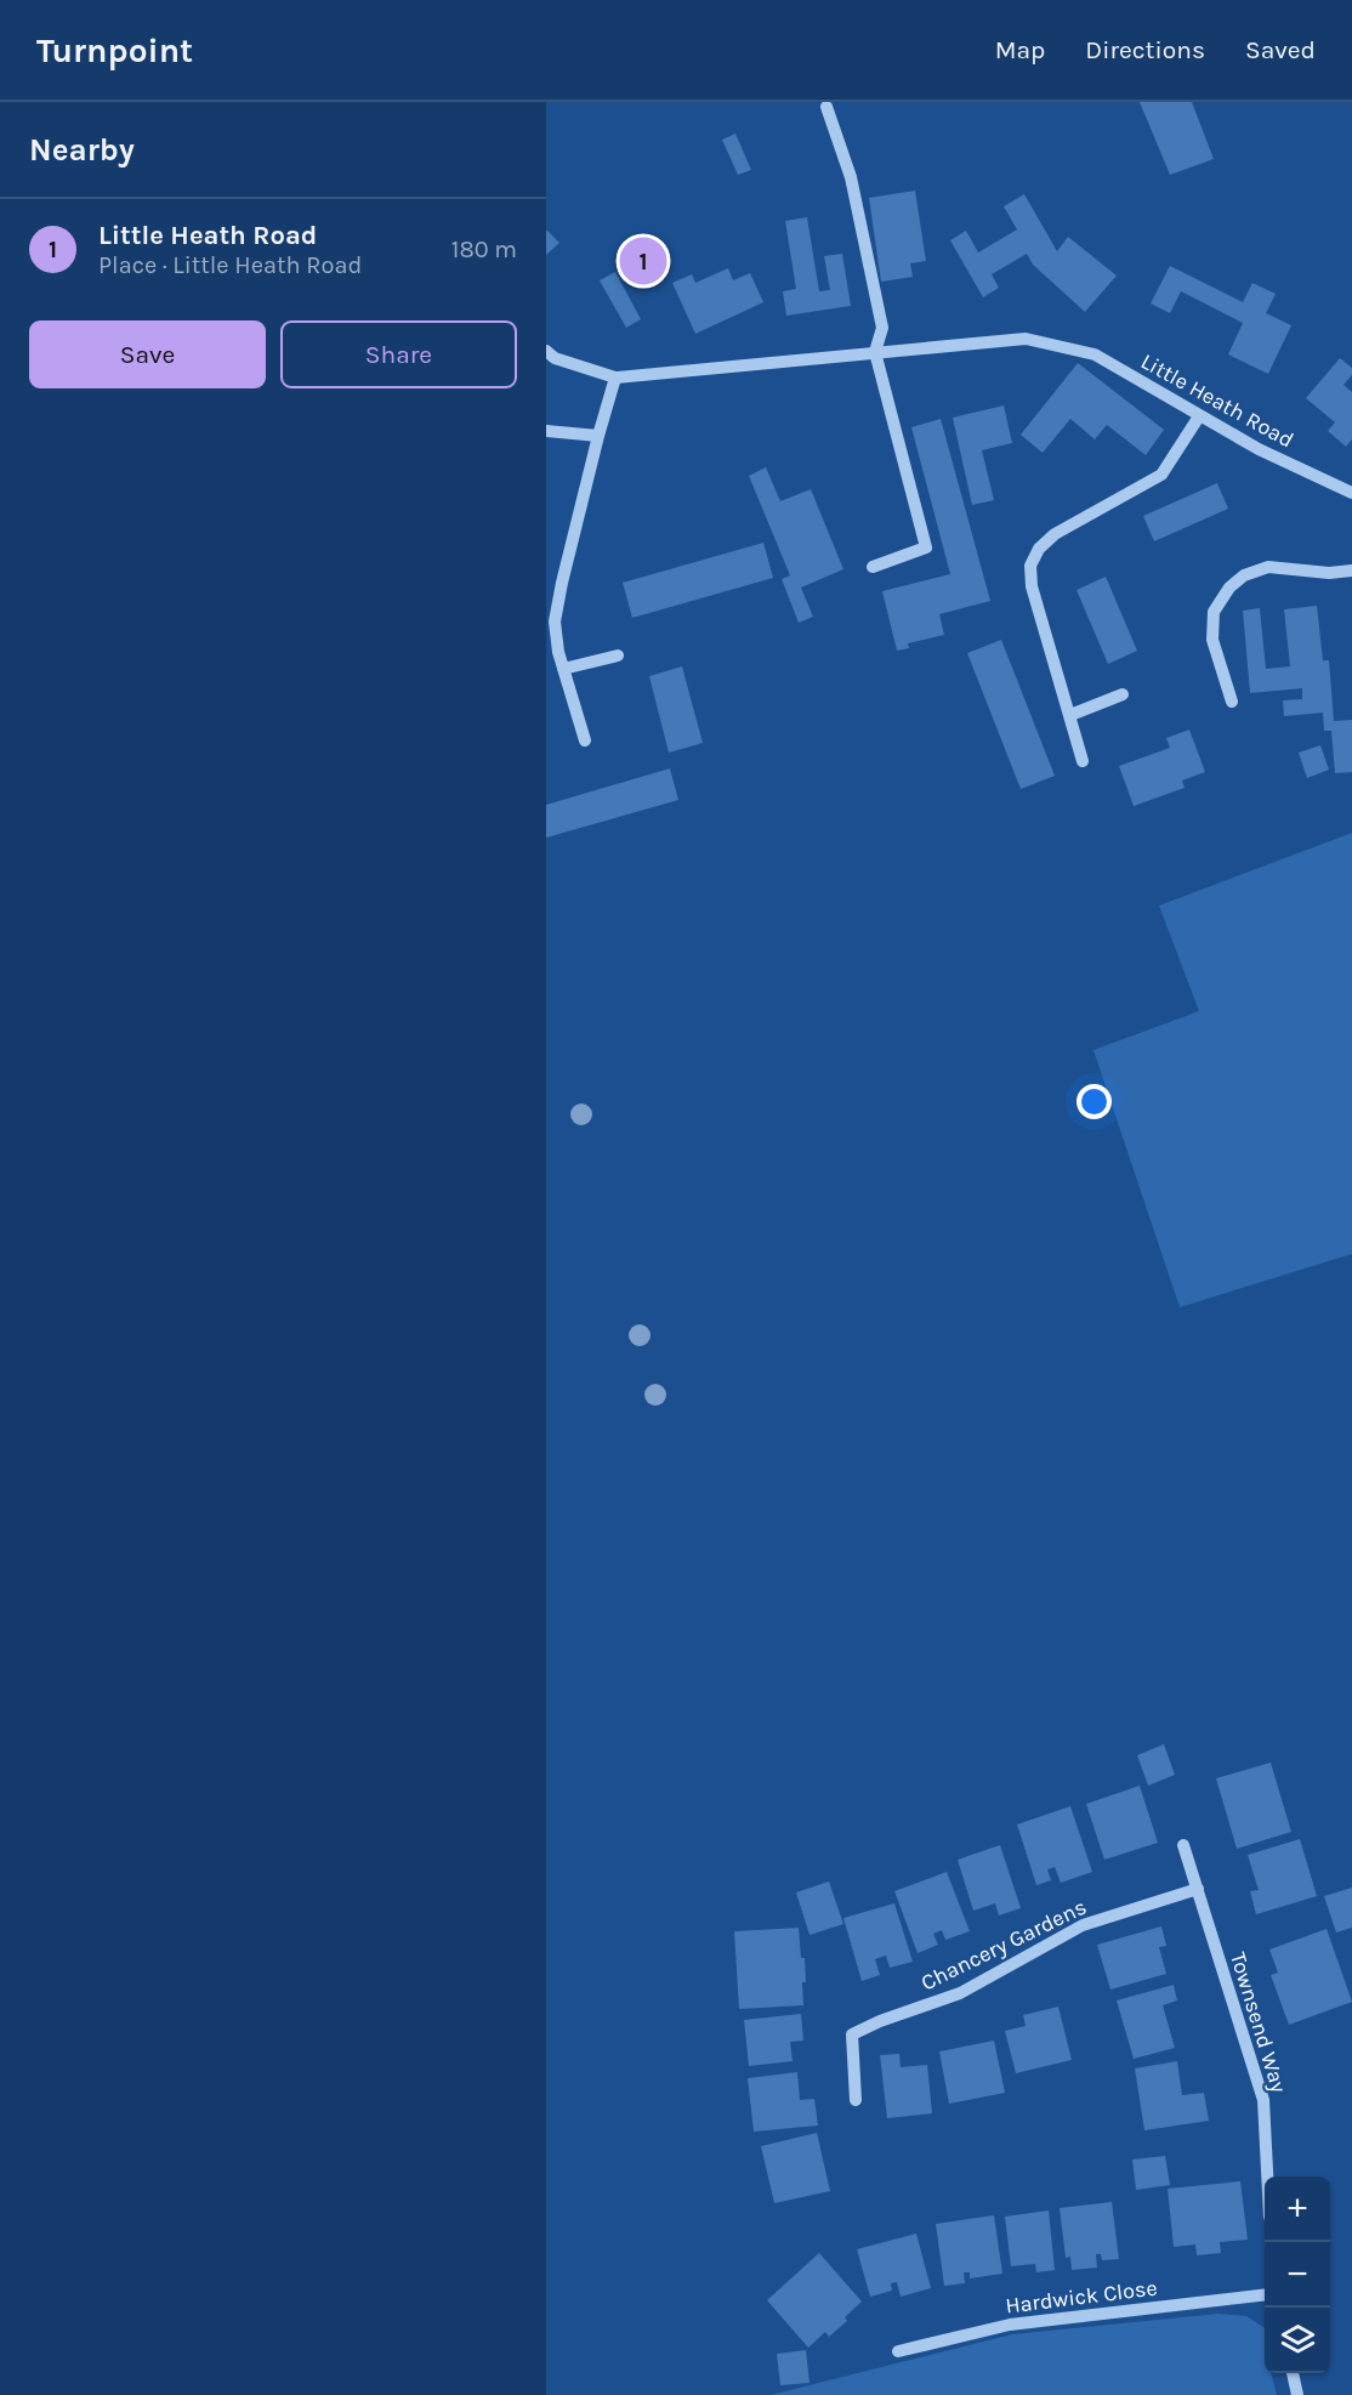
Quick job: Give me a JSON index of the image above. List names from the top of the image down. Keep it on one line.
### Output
{"streets":{"street":["Little Heath Road","Chancery Gardens","Townsend Way","Hardwick Close"]},"crossings":[["Chancery Gardens","Townsend Way"]],"page":{"header":"Turnpoint","nav":["Map","Directions","Saved"],"heading":"Nearby","list":[{"mark":"1","name":"Little Heath Road","note":"Place · Little Heath Road","value":"180 m"}],"pins":"1","buttons":["Save","Share"],"map_buttons":["+","−"]}}
